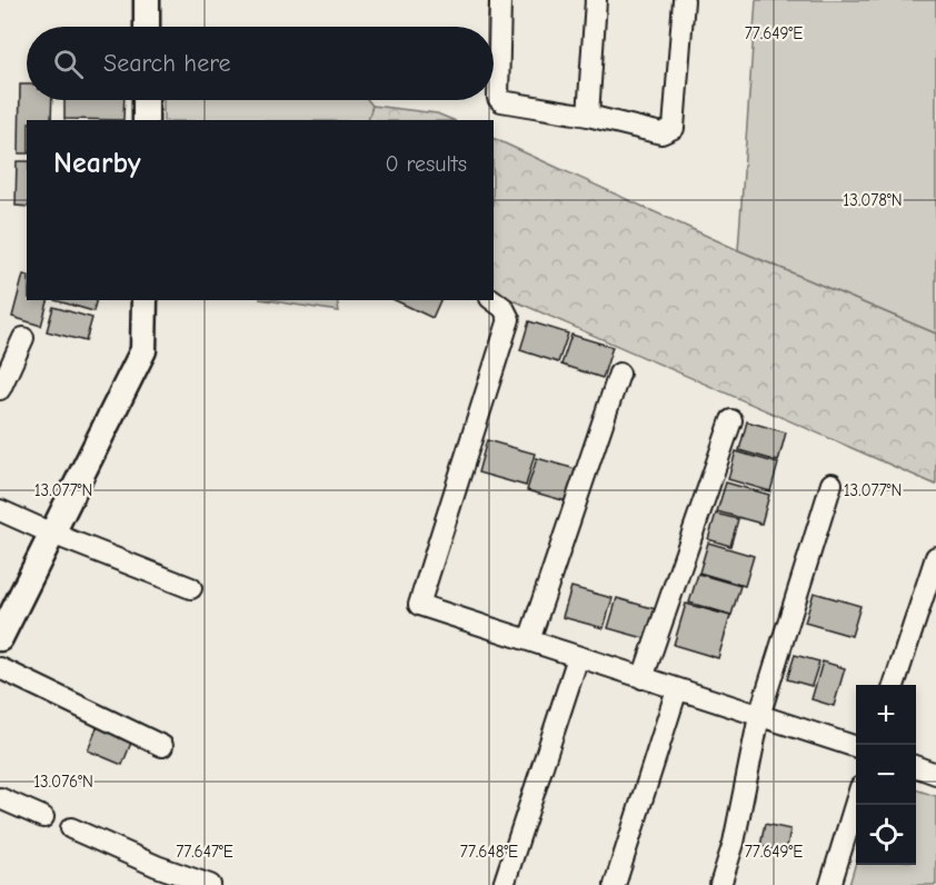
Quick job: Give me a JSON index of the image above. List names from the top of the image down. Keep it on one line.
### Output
{"page":{"search":"Search here","heading":["Nearby","0 results"],"map_buttons":["+","−"]},"coordinates":["77.649°E","13.078°N","13.077°N","13.076°N","77.647°E","77.648°E"]}
